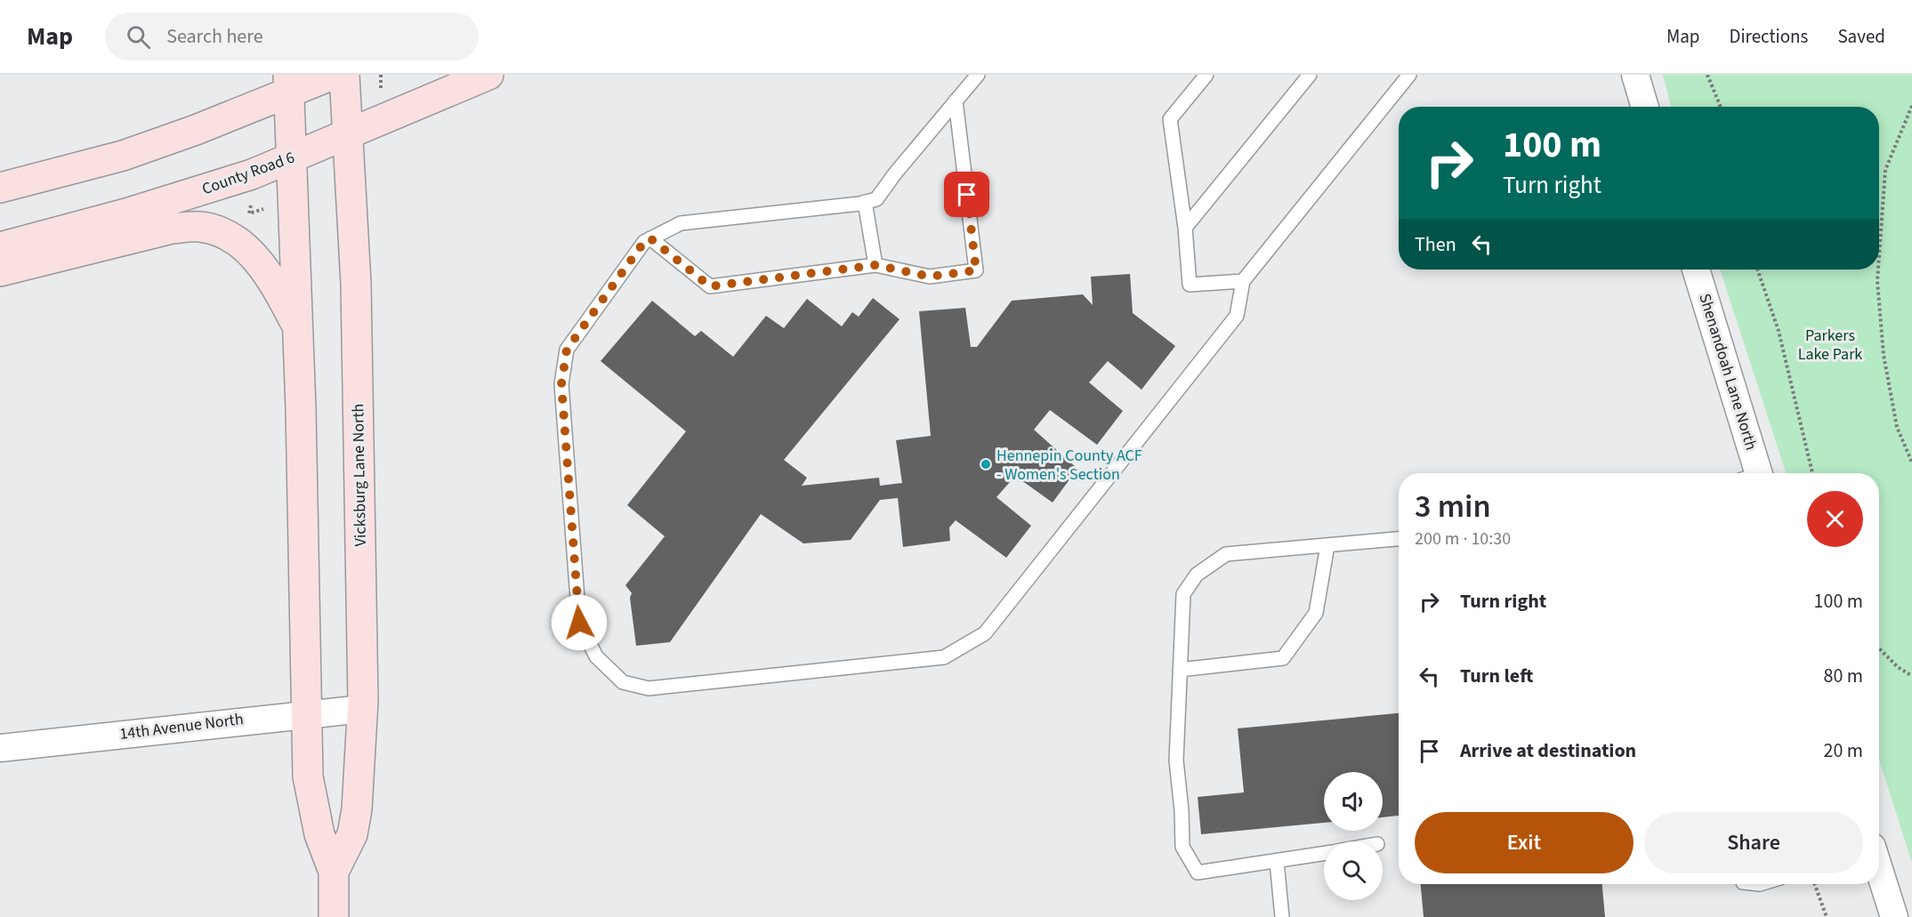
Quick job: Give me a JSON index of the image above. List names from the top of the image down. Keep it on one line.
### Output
{"streets":{"main road":["County Road 6","Vicksburg Lane North"],"street":["Shenandoah Lane North","14th Avenue North"]},"crossings":[["County Road 6","Vicksburg Lane North"],["Vicksburg Lane North","14th Avenue North"]],"parks":["Parkers Lake Park"],"places":["Hennepin County ACF - Women's Section"],"page":{"header":"Map","search":"Search here","nav":["Map","Directions","Saved"],"turn":["100 m","Turn right"],"then":"Then","heading":["3 min","200 m · 10:30"],"list":[{"name":"Turn right","value":"100 m"},{"name":"Turn left","value":"80 m"},{"name":"Arrive at destination","value":"20 m"}],"buttons":["Exit","Share"]}}
